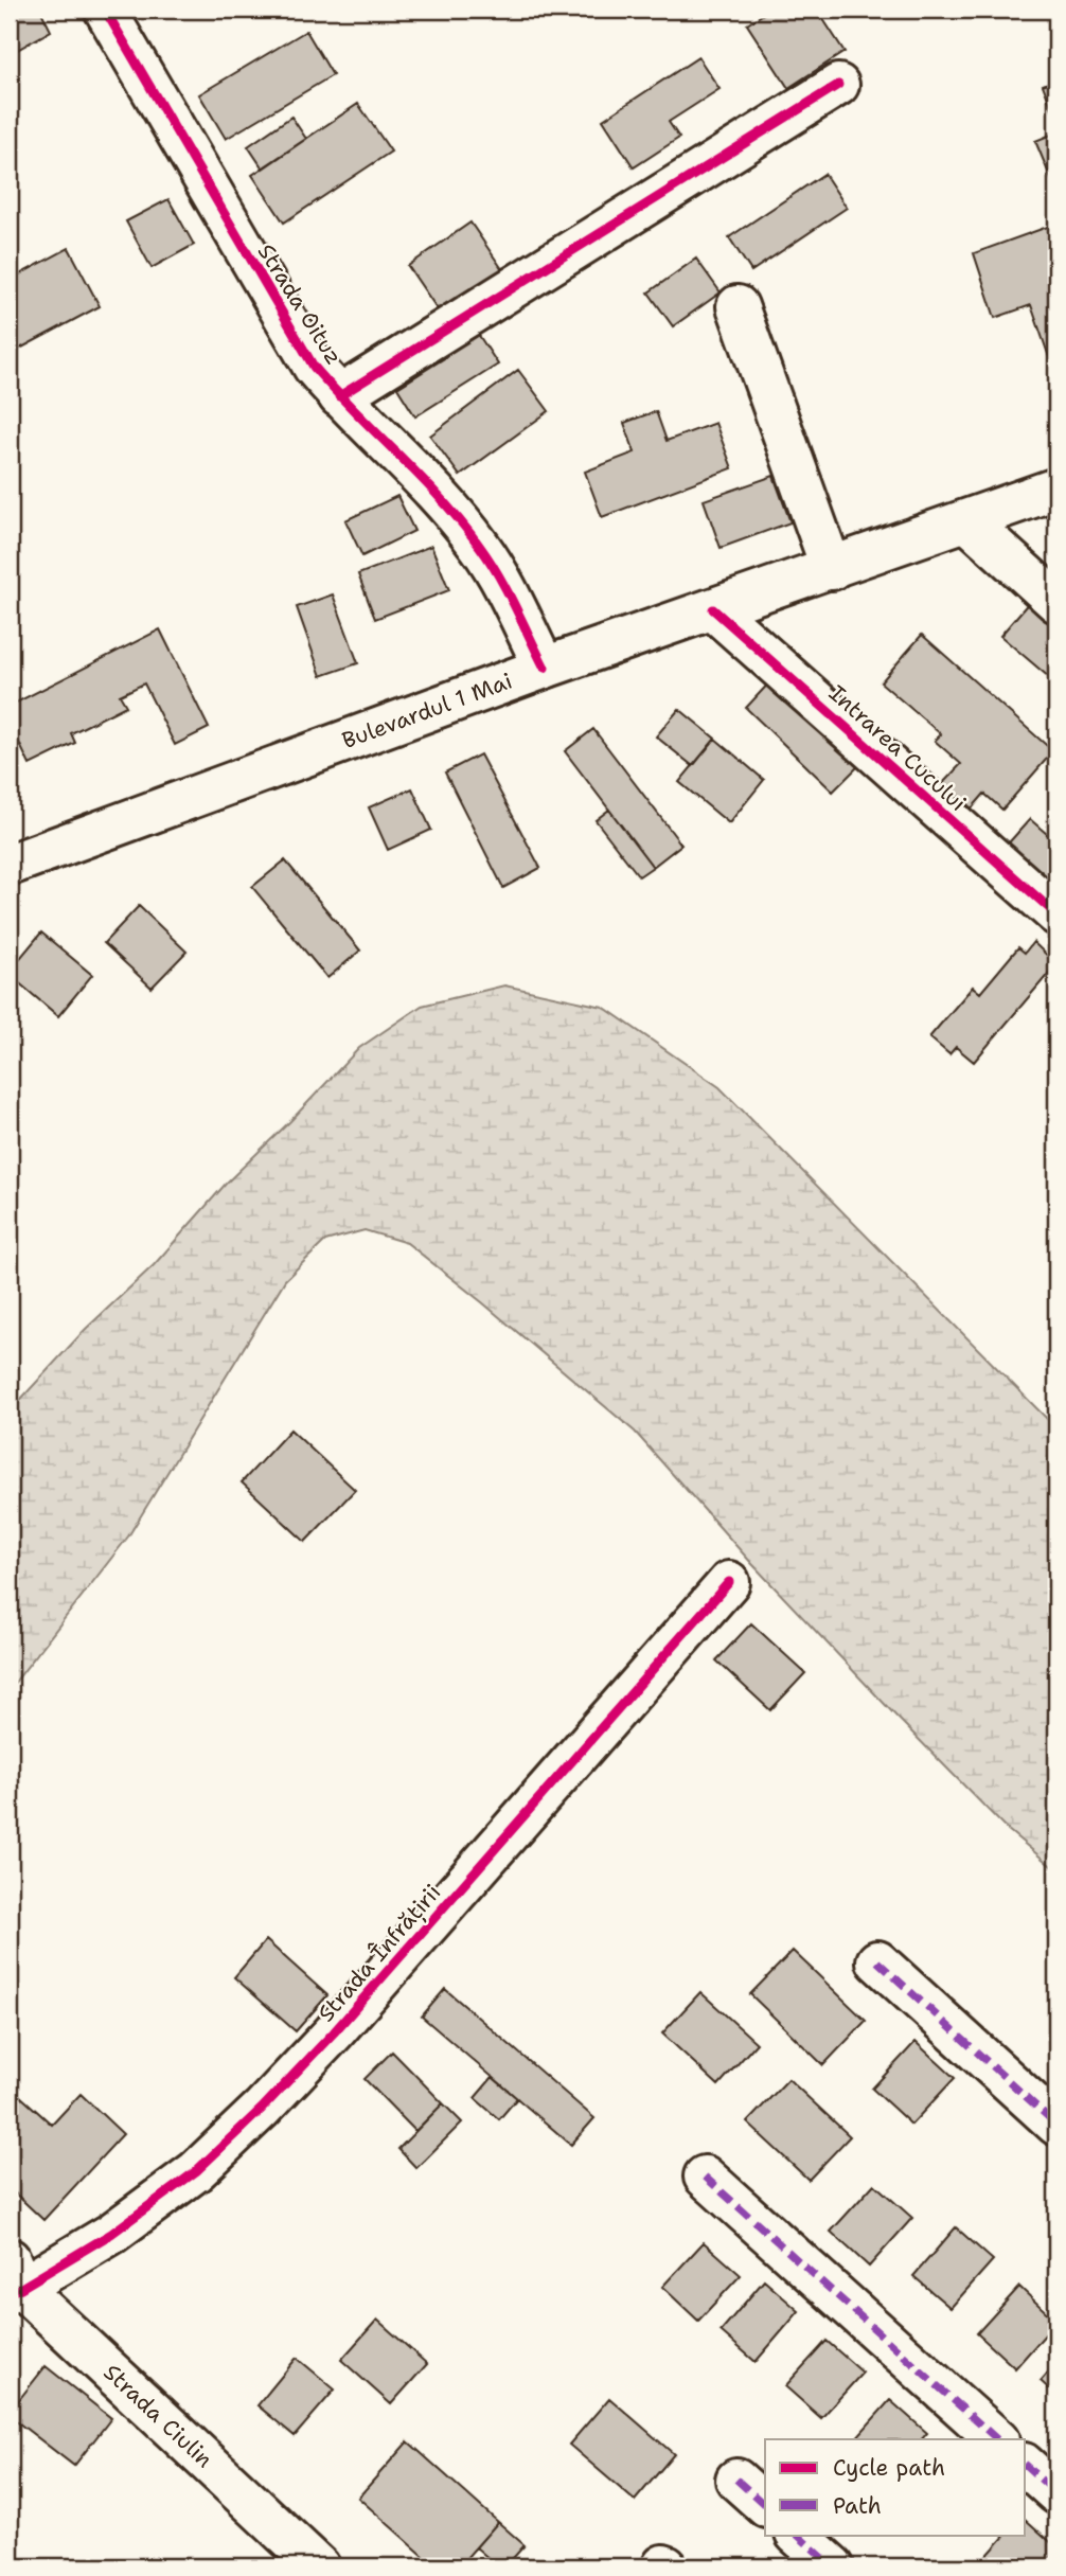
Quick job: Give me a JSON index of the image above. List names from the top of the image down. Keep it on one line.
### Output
{"streets":{"street":["Strada Oituz","Bulevardul 1 Mai","Intrarea Cucului","Strada Înfrățirii","Strada Ciulin"]},"crossings":[["Strada Oituz","Bulevardul 1 Mai"],["Bulevardul 1 Mai","Intrarea Cucului"],["Strada Înfrățirii","Strada Ciulin"]],"legend":["Cycle path","Path"]}
